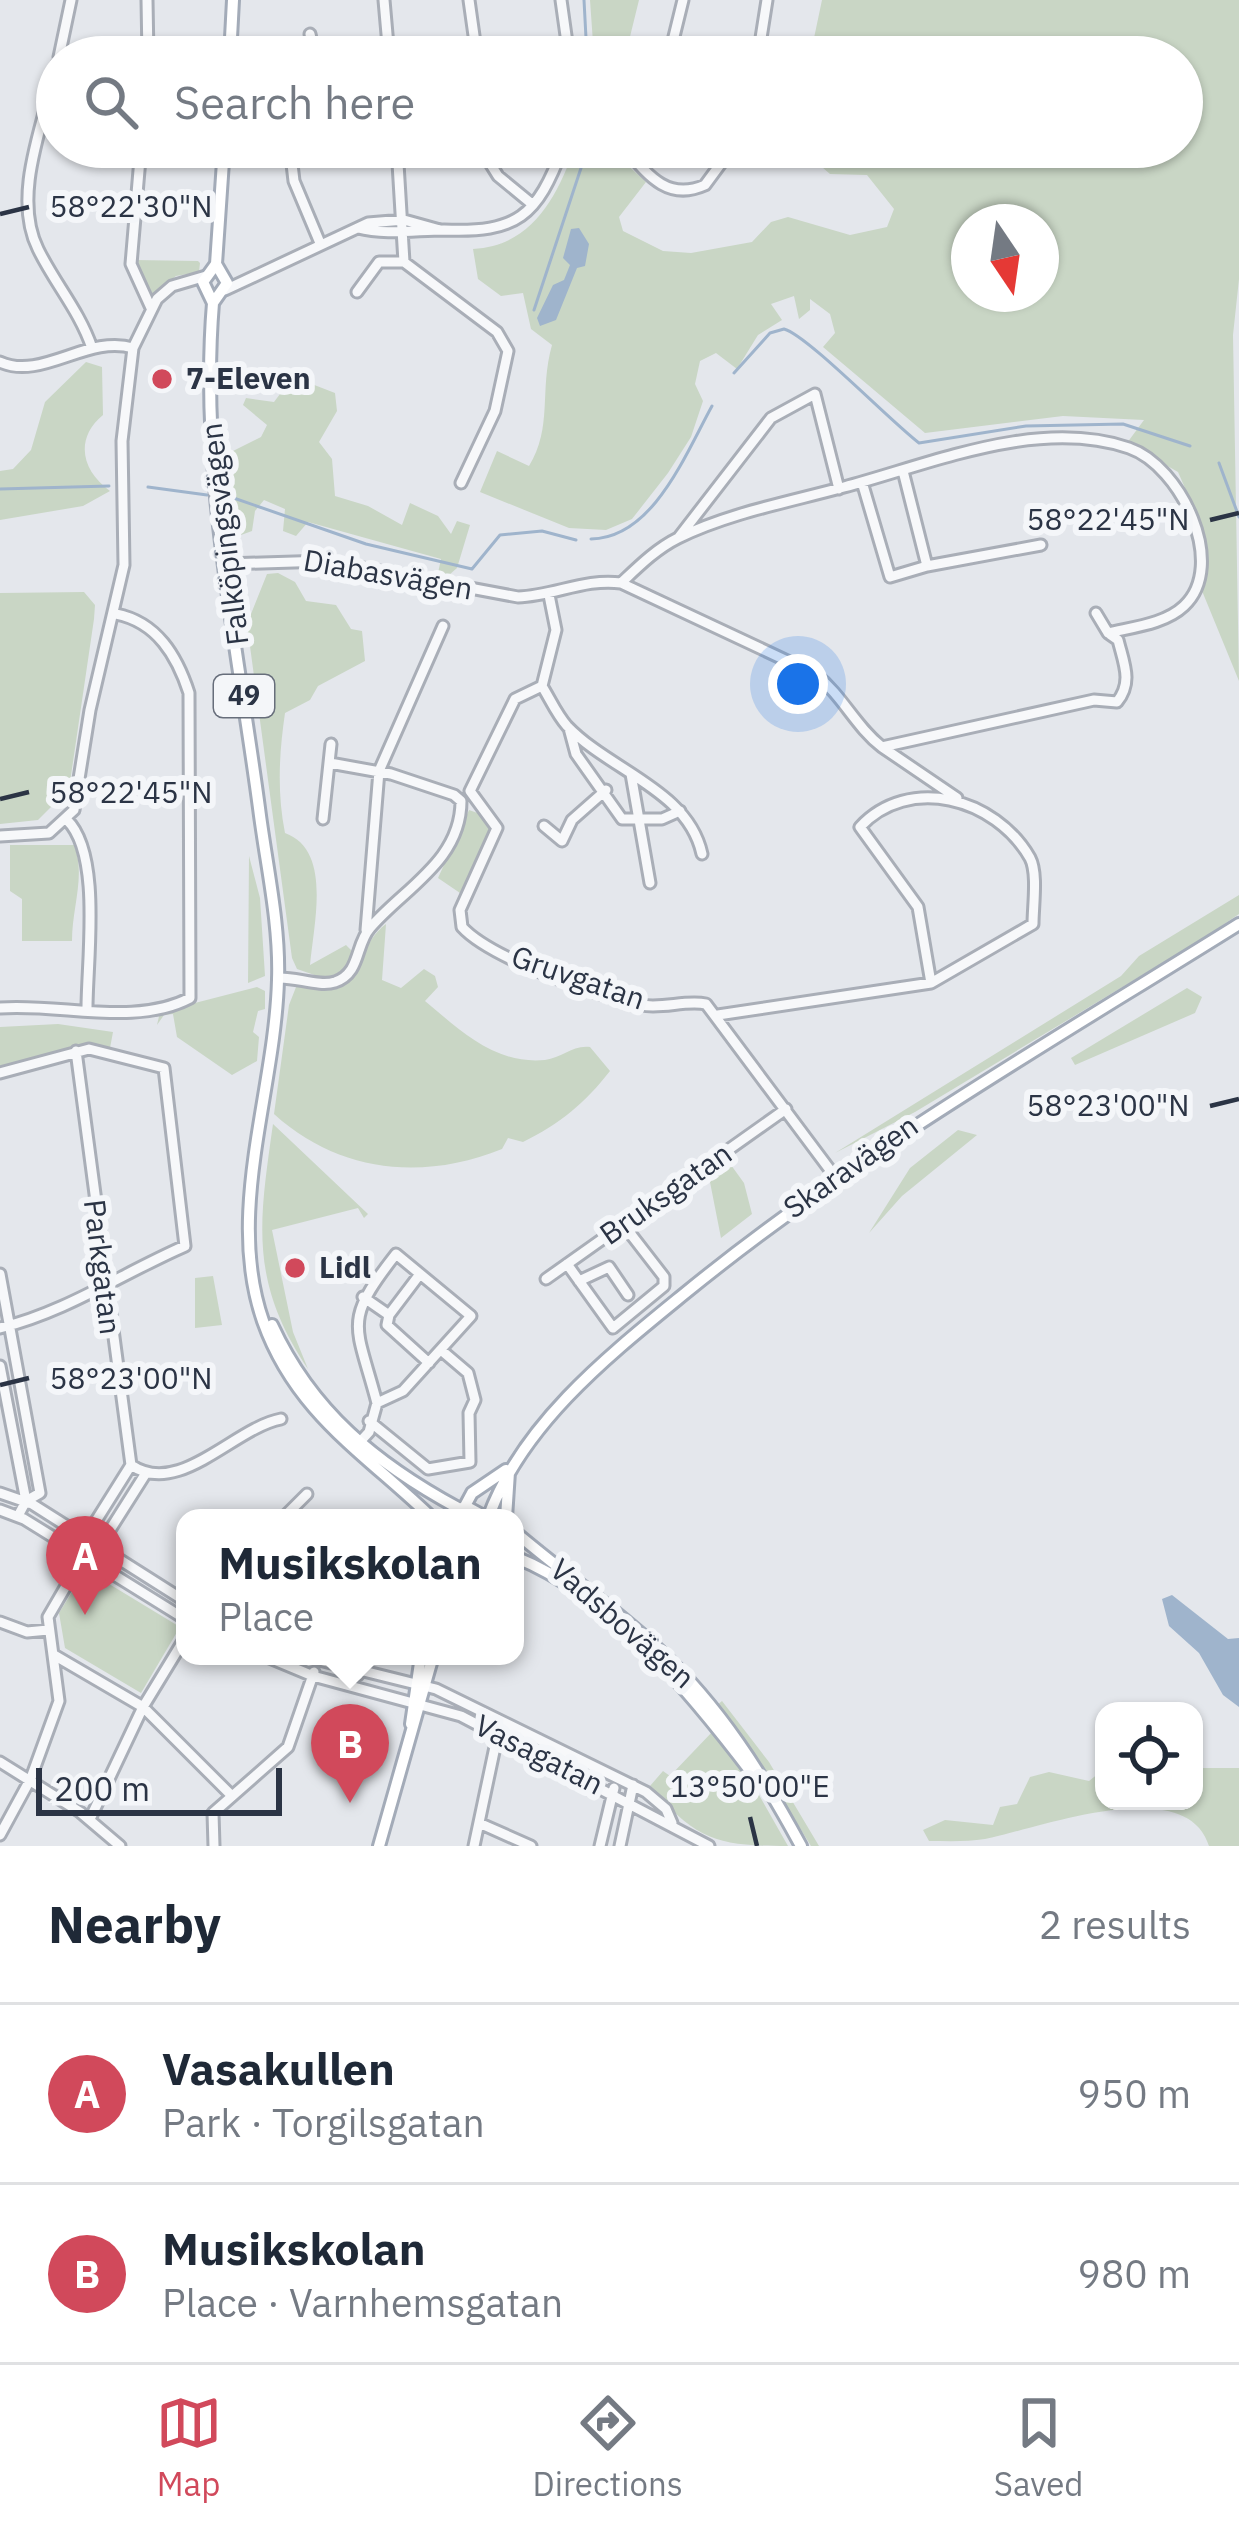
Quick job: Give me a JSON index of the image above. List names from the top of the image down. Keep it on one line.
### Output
{"streets":{"main road":["Falköpingsvägen","49","Skaravägen","Vadsbovägen"],"street":["Diabasvägen","Gruvgatan","Bruksgatan","Parkgatan","Vasagatan"]},"crossings":[["Falköpingsvägen","Diabasvägen"],["Falköpingsvägen","49"],["Falköpingsvägen","Skaravägen"],["49","Skaravägen"]],"places":["7-Eleven","Lidl"],"scale_bar":"200 m","north":"bottom","page":{"search":"Search here","popup":["Musikskolan","Place"],"pins":["A","B"],"scale":"200 m","heading":["Nearby","2 results"],"list":[{"mark":"A","name":"Vasakullen","note":"Park · Torgilsgatan","value":"950 m"},{"mark":"B","name":"Musikskolan","note":"Place · Varnhemsgatan","value":"980 m"}],"nav":["Map","Directions","Saved"]},"coordinates":["58°22'30\"N","58°22'45\"N","58°23'00\"N","13°50'00\"E"]}
